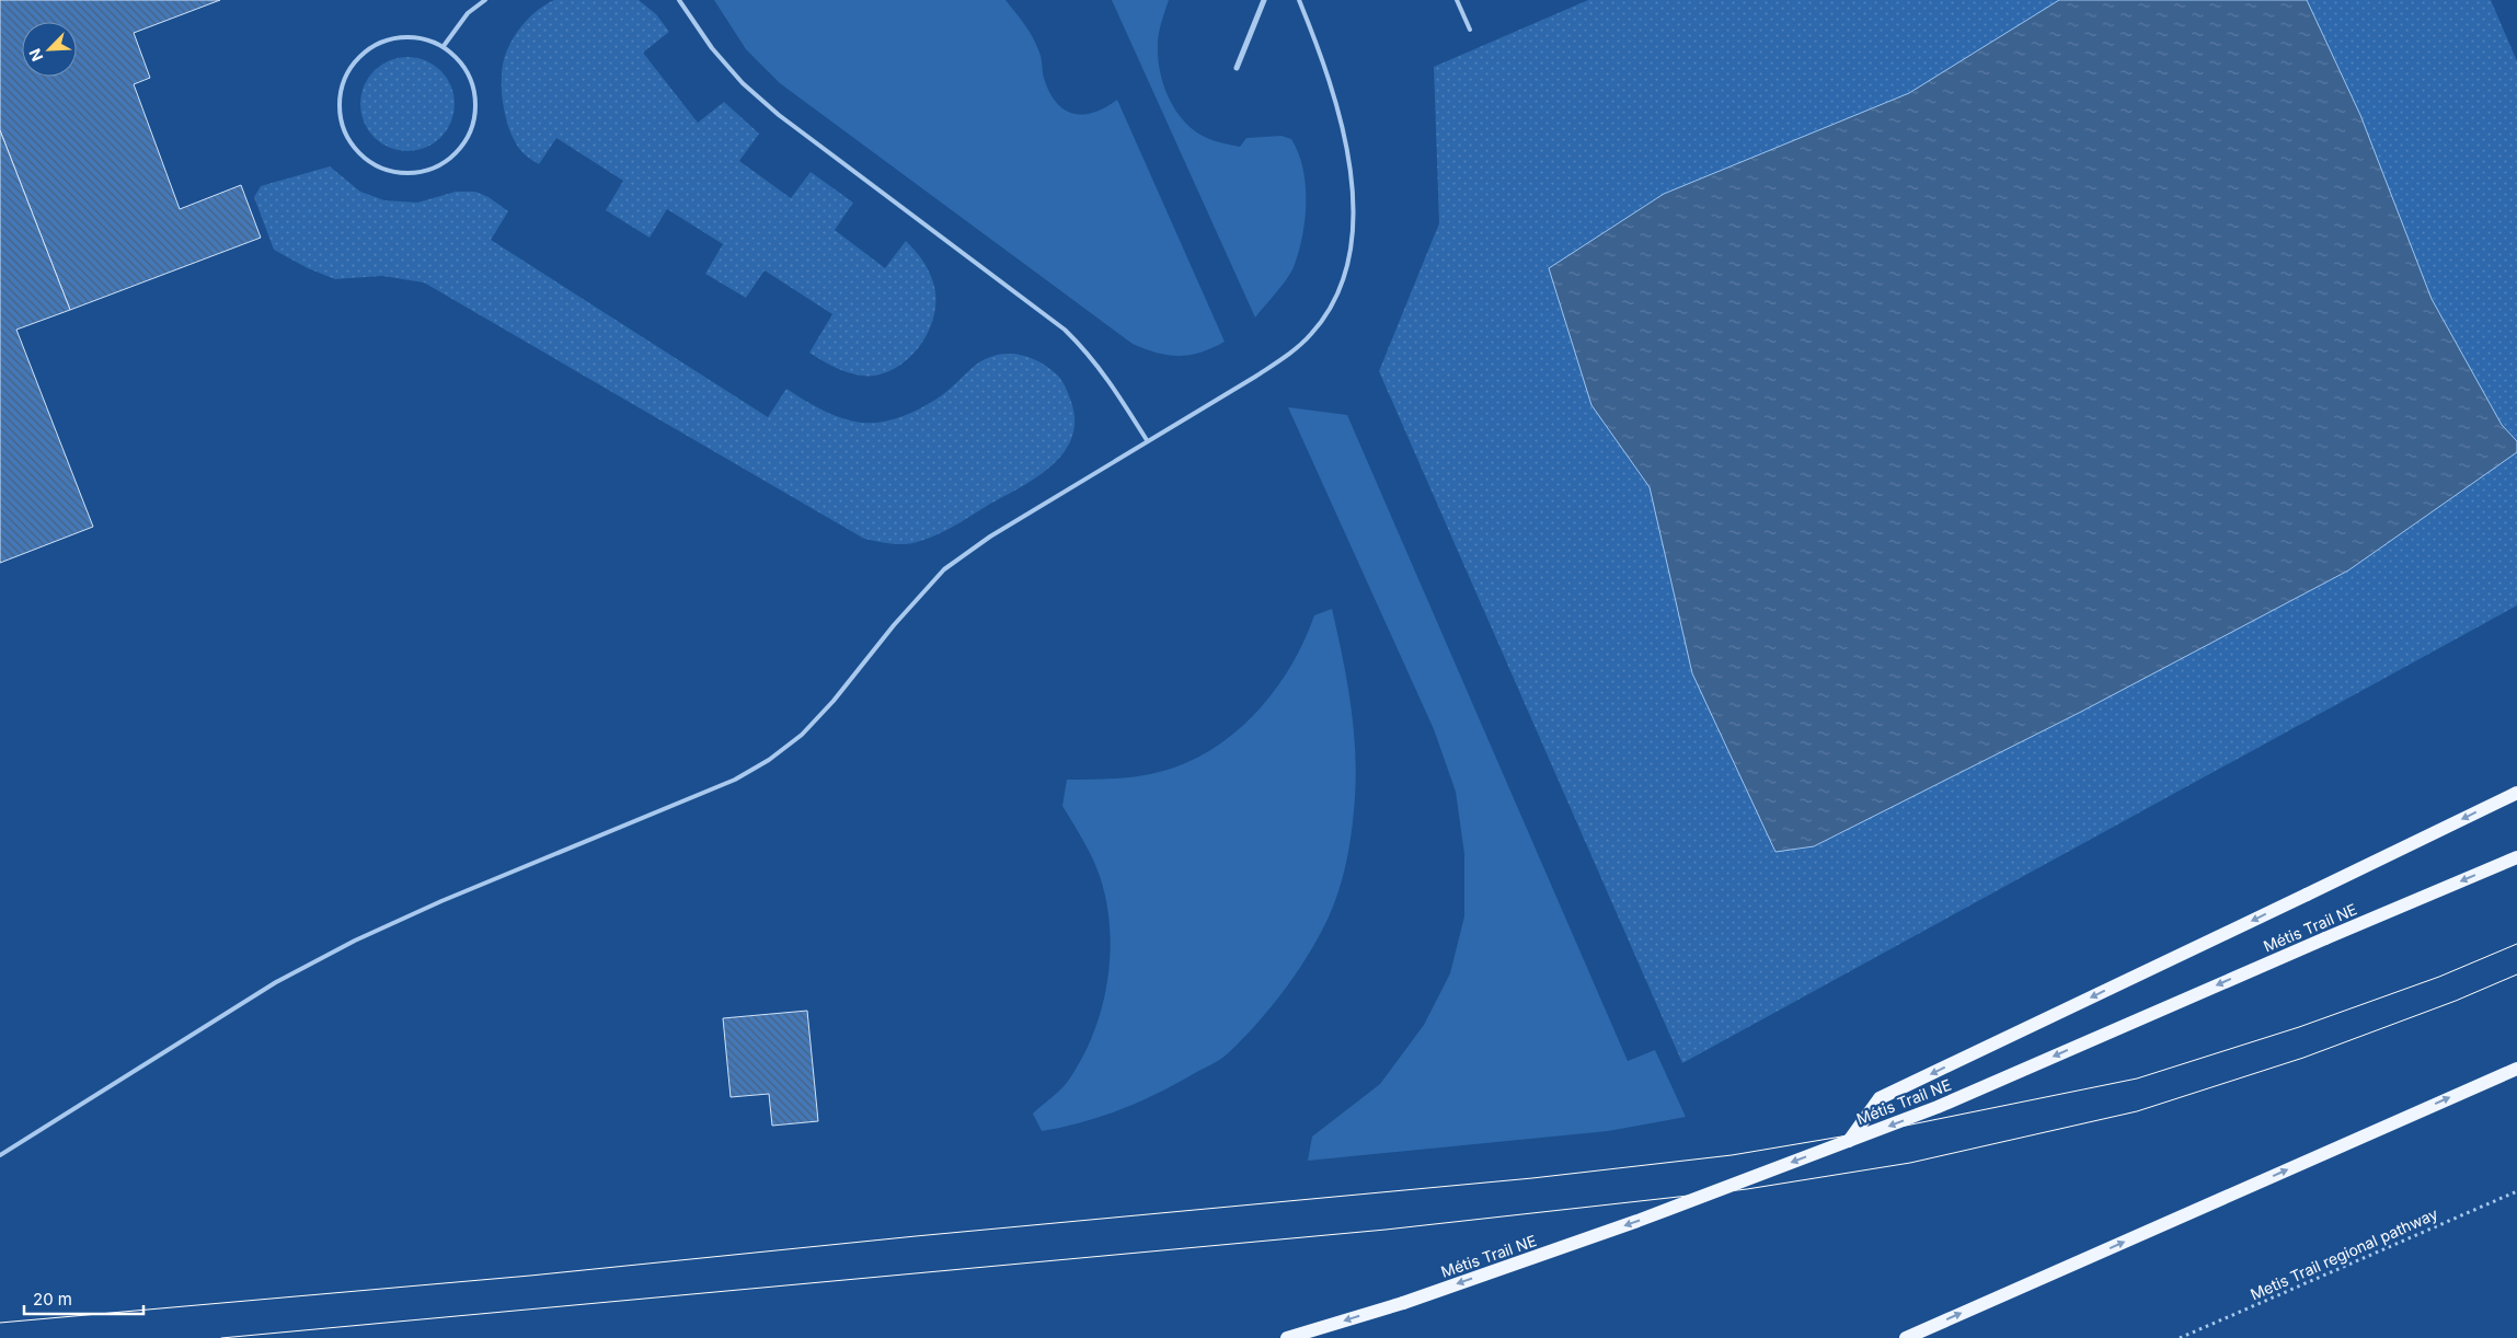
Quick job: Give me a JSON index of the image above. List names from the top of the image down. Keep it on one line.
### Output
{"streets":{"main road":["Métis Trail NE"],"path":["Metis Trail regional pathway"]},"scale_bar":"20 m","north":"bottom left"}
